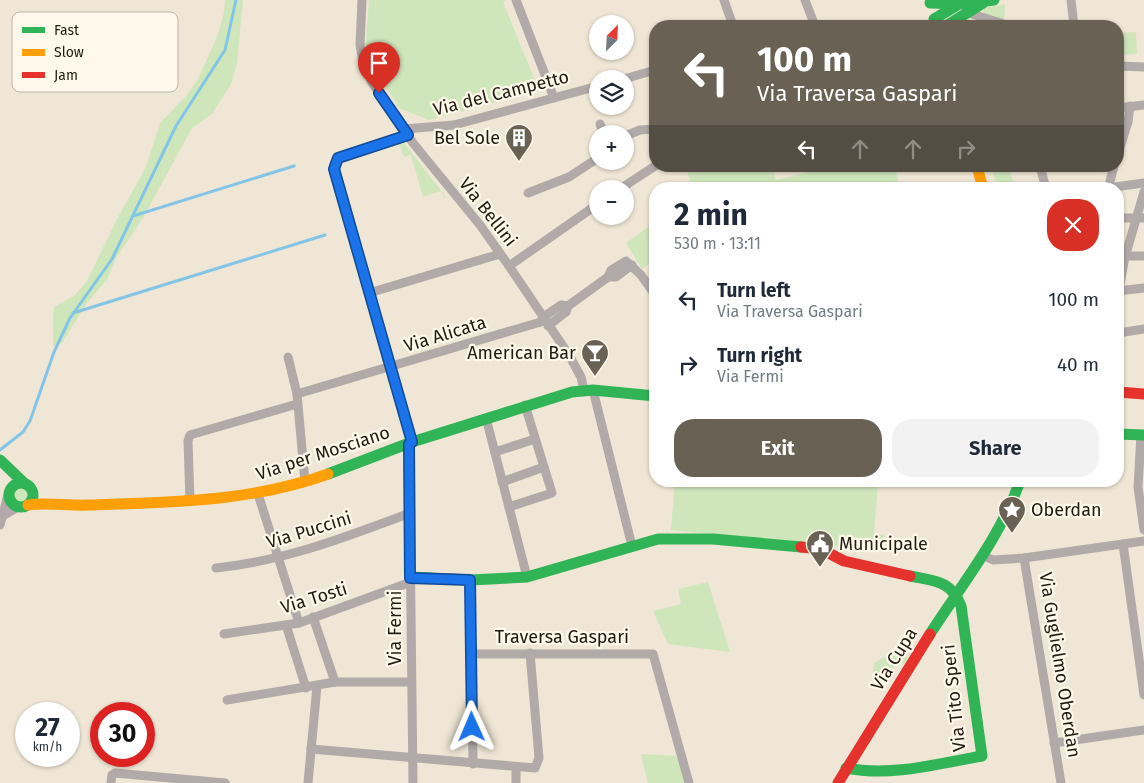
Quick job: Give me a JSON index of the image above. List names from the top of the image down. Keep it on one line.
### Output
{"streets":{"street":["Via del Campetto","Via Bellini","Via Alicata","Via per Mosciano","Via Puccini","Via Tosti","Via Fermi","Traversa Gaspari","Via Cupa","Via Guglielmo Oberdan","Via Tito Speri"]},"crossings":[["Via del Campetto","Via Bellini"],["Via del Campetto","Via Fermi"],["Via Bellini","Via Alicata"],["Via Bellini","Via per Mosciano"],["Via Alicata","Via per Mosciano"],["Via Alicata","Via Fermi"],["Via per Mosciano","Via Fermi"],["Via Puccini","Via Fermi"],["Via Tosti","Via Fermi"],["Via Cupa","Via Guglielmo Oberdan"],["Via Cupa","Via Tito Speri"]],"places":{"building":["Bel Sole"],"bar":["American Bar"],"place":["Oberdan"],"public building":["Municipale"]},"legend":["Fast","Slow","Jam"],"north":"top right","page":{"map_buttons":["+","−"],"turn":["100 m","Via Traversa Gaspari"],"heading":["2 min","530 m · 13:11"],"list":[{"name":"Turn left","note":"Via Traversa Gaspari","value":"100 m"},{"name":"Turn right","note":"Via Fermi","value":"40 m"}],"buttons":["Exit","Share"],"speed":"27 km/h","limit":"30"}}
